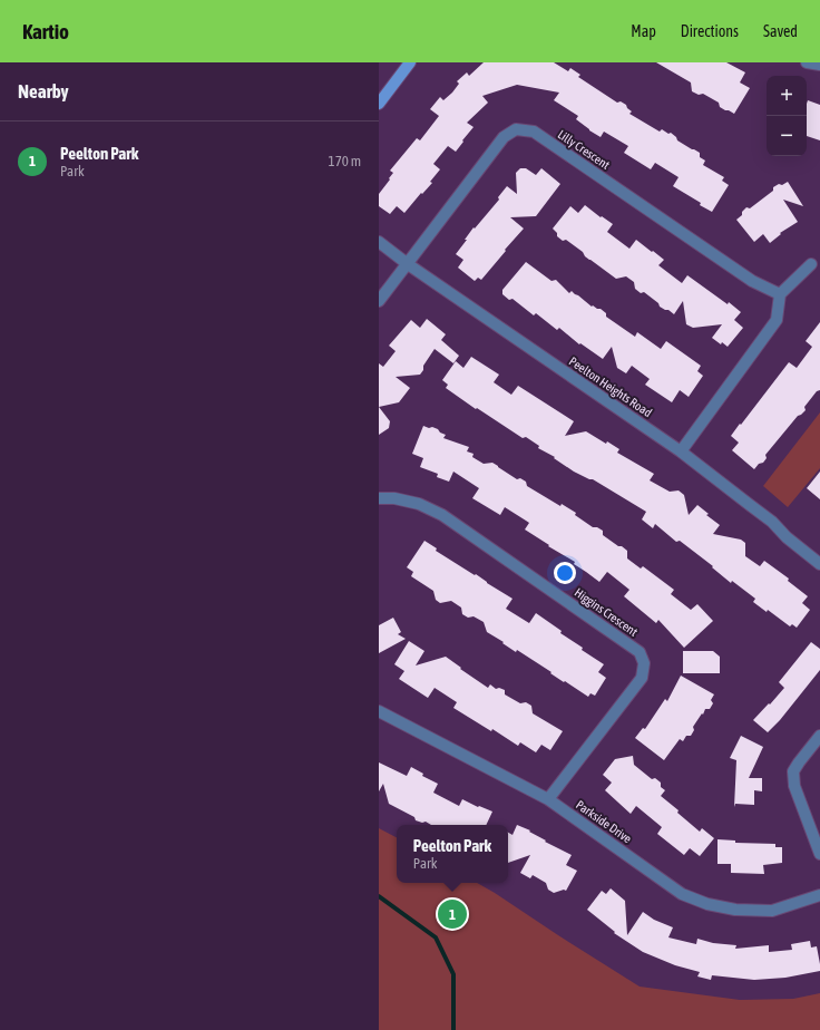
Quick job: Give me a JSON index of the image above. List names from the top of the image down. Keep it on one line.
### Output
{"streets":{"street":["Lilly Crescent","Peelton Heights Road","Higgins Crescent","Parkside Drive"]},"crossings":[["Lilly Crescent","Peelton Heights Road"],["Higgins Crescent","Parkside Drive"]],"page":{"header":"Kartio","nav":["Map","Directions","Saved"],"heading":"Nearby","map_buttons":["+","−"],"list":[{"mark":"1","name":"Peelton Park","note":"Park","value":"170 m"}],"popup":["Peelton Park","Park"],"pins":"1"}}
